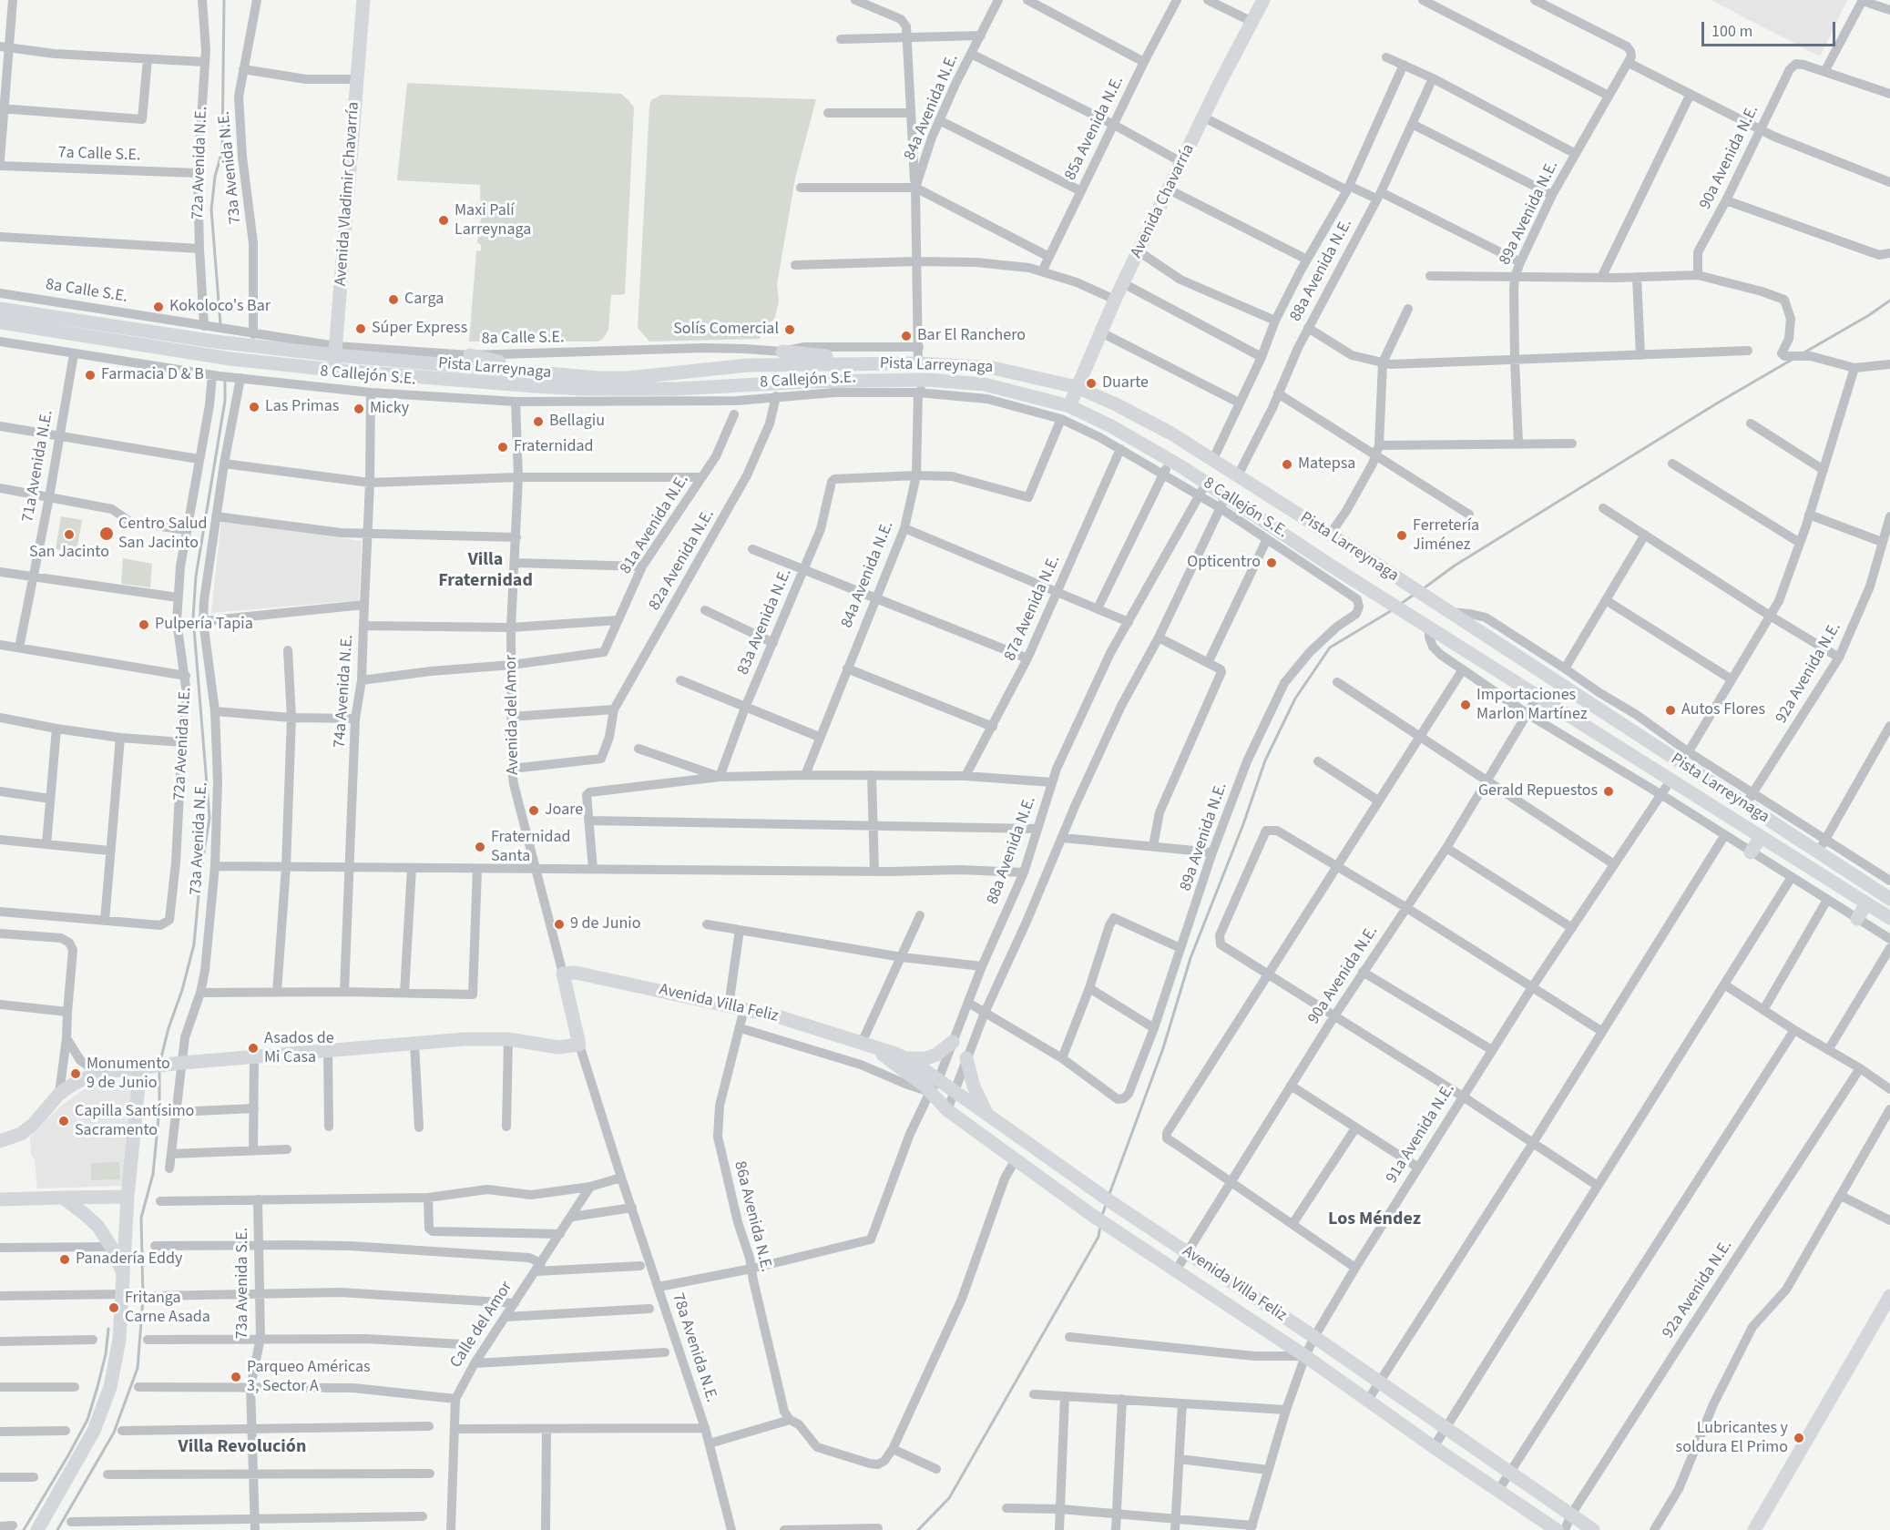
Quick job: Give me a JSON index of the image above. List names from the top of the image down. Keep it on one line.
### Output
{"streets":{"main road":["Avenida Vladimir Chavarría","Avenida Chavarría","Pista Larreynaga","Avenida del Amor","Avenida Villa Feliz"],"street":["84a Avenida N.E.","85a Avenida N.E.","7a Calle S.E.","90a Avenida N.E.","72a Avenida N.E.","73a Avenida N.E.","89a Avenida N.E.","88a Avenida N.E.","8a Calle S.E.","8 Callejón S.E.","71a Avenida N.E.","81a Avenida N.E.","82a Avenida N.E.","87a Avenida N.E.","83a Avenida N.E.","92a Avenida N.E.","74a Avenida N.E.","91a Avenida N.E.","86a Avenida N.E.","73a Avenida S.E.","Calle del Amor","78a Avenida N.E."]},"crossings":[["84a Avenida N.E.","8a Calle S.E."],["84a Avenida N.E.","Pista Larreynaga"],["84a Avenida N.E.","8 Callejón S.E."],["84a Avenida N.E.","83a Avenida N.E."],["7a Calle S.E.","72a Avenida N.E."],["90a Avenida N.E.","Pista Larreynaga"],["90a Avenida N.E.","Avenida Villa Feliz"],["72a Avenida N.E.","8a Calle S.E."],["72a Avenida N.E.","8 Callejón S.E."],["73a Avenida N.E.","8a Calle S.E."],["73a Avenida N.E.","8 Callejón S.E."],["Avenida Vladimir Chavarría","8a Calle S.E."],["Avenida Vladimir Chavarría","Pista Larreynaga"],["Avenida Vladimir Chavarría","8 Callejón S.E."],["Avenida Chavarría","Pista Larreynaga"],["89a Avenida N.E.","8 Callejón S.E."],["88a Avenida N.E.","Pista Larreynaga"],["88a Avenida N.E.","8 Callejón S.E."],["88a Avenida N.E.","Avenida Villa Feliz"],["88a Avenida N.E.","86a Avenida N.E."],["8a Calle S.E.","Pista Larreynaga"],["Pista Larreynaga","8 Callejón S.E."],["Pista Larreynaga","92a Avenida N.E."],["Pista Larreynaga","91a Avenida N.E."],["8 Callejón S.E.","82a Avenida N.E."],["8 Callejón S.E.","87a Avenida N.E."],["8 Callejón S.E.","74a Avenida N.E."],["8 Callejón S.E.","Avenida del Amor"],["81a Avenida N.E.","Avenida del Amor"],["82a Avenida N.E.","Avenida del Amor"],["92a Avenida N.E.","Avenida Villa Feliz"],["Avenida del Amor","Avenida Villa Feliz"],["Avenida del Amor","78a Avenida N.E."],["Avenida Villa Feliz","91a Avenida N.E."],["Avenida Villa Feliz","86a Avenida N.E."]],"districts":["Villa Fraternidad","Los Méndez","Villa Revolución"],"places":["Maxi Palí Larreynaga","Carga","Kokoloco's Bar","Súper Express","Solís Comercial","Bar El Ranchero","Farmacia D & B","Duarte","Las Primas","Micky","Bellagiu","Fraternidad","Matepsa","Centro Salud San Jacinto","San Jacinto","Ferretería Jiménez","Opticentro","Pulpería Tapia","Importaciones Marlon Martínez","Autos Flores","Gerald Repuestos","Joare","Fraternidad Santa","9 de Junio","Asados de Mi Casa","Monumento 9 de Junio","Capilla Santísimo Sacramento","Panadería Eddy","Fritanga Carne Asada","Parqueo Américas 3, Sector A","Lubricantes y soldura El Primo"],"scale_bar":"100 m"}
